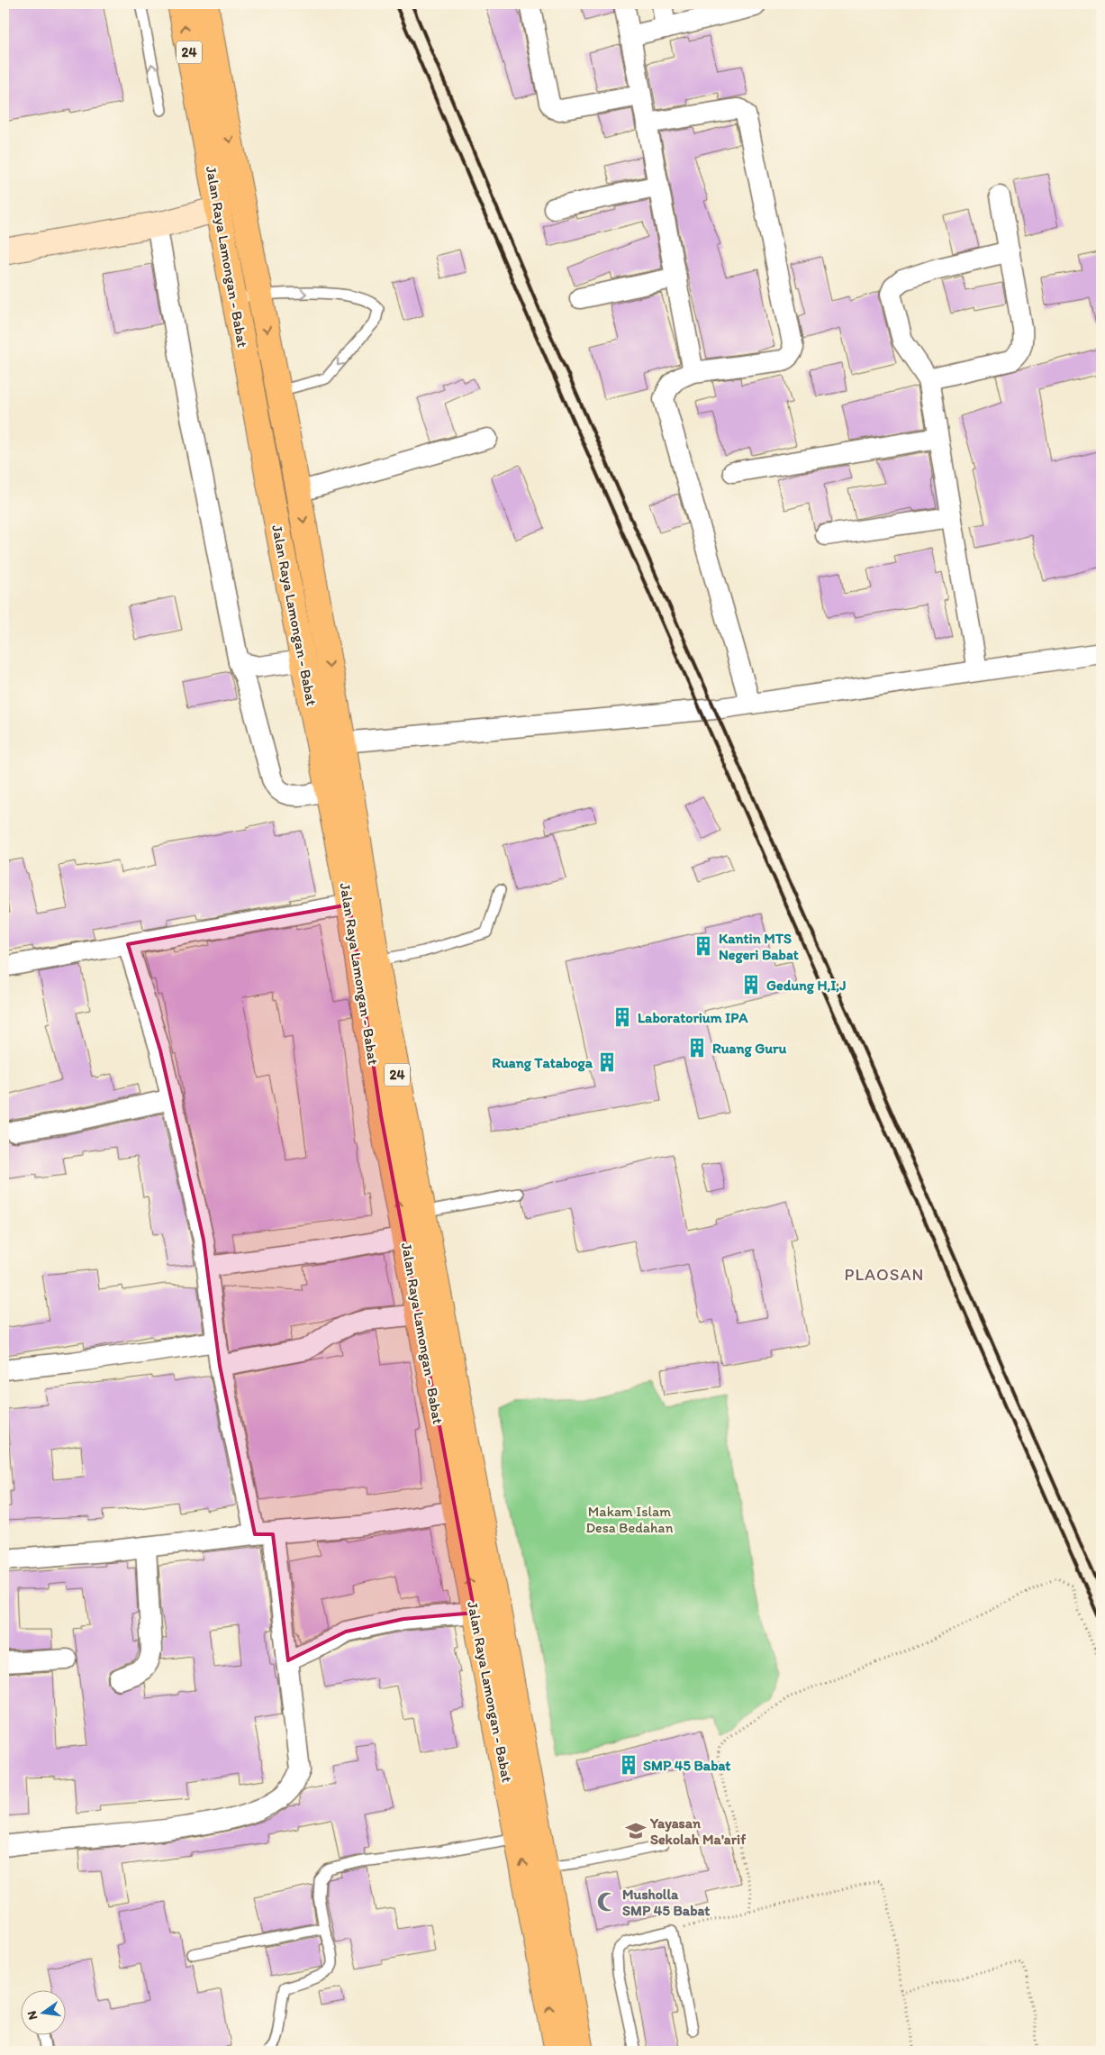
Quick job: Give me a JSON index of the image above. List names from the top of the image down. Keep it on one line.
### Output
{"streets":{"highway":["24","Jalan Raya Lamongan - Babat"]},"districts":["PLAOSAN"],"parks":["Makam Islam Desa Bedahan"],"places":{"building":["Kantin MTS Negeri Babat","Gedung H,I,J","Laboratorium IPA","Ruang Guru","Ruang Tataboga","SMP 45 Babat"],"school or university":["Yayasan Sekolah Ma'arif"],"mosque":["Musholla SMP 45 Babat"]},"north":"left"}
